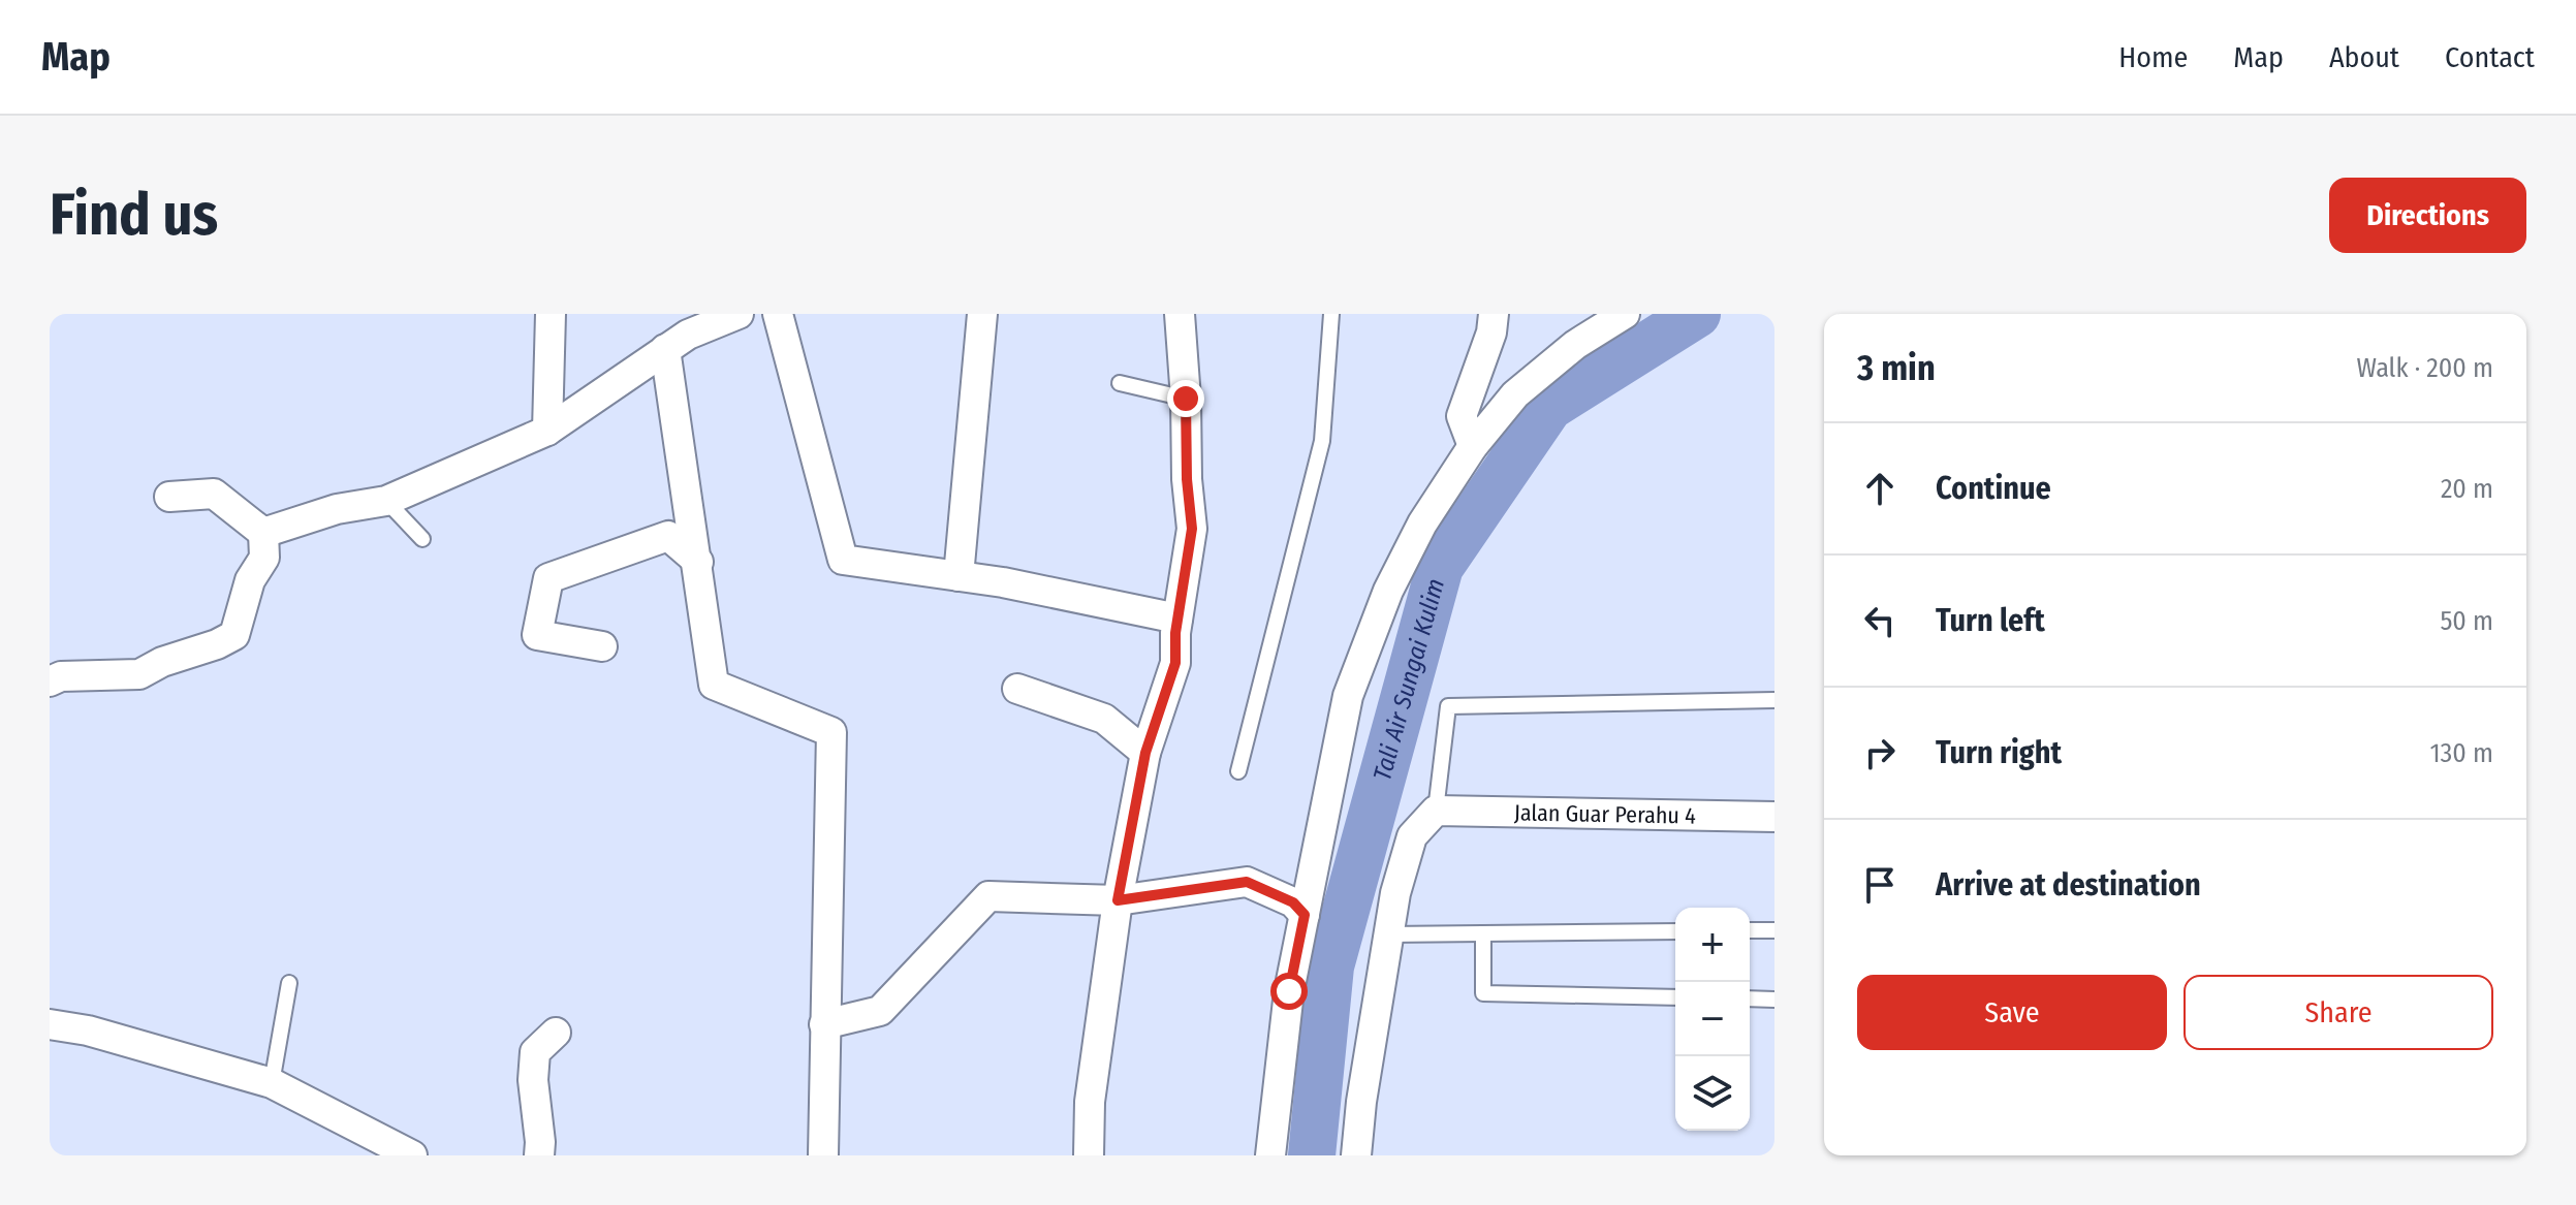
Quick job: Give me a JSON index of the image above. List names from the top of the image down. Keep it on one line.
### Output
{"streets":{"street":["Jalan Guar Perahu 4"]},"water":["Tali Air Sungai Kulim"],"page":{"header":"Map","nav":["Home","Map","About","Contact"],"buttons":["Directions",["Save","Share"]],"title":"Find us","heading":["3 min","Walk · 200 m"],"list":[["Continue","20 m"],["Turn left","50 m"],["Turn right","130 m"],"Arrive at destination"],"map_buttons":["+","−"]}}
